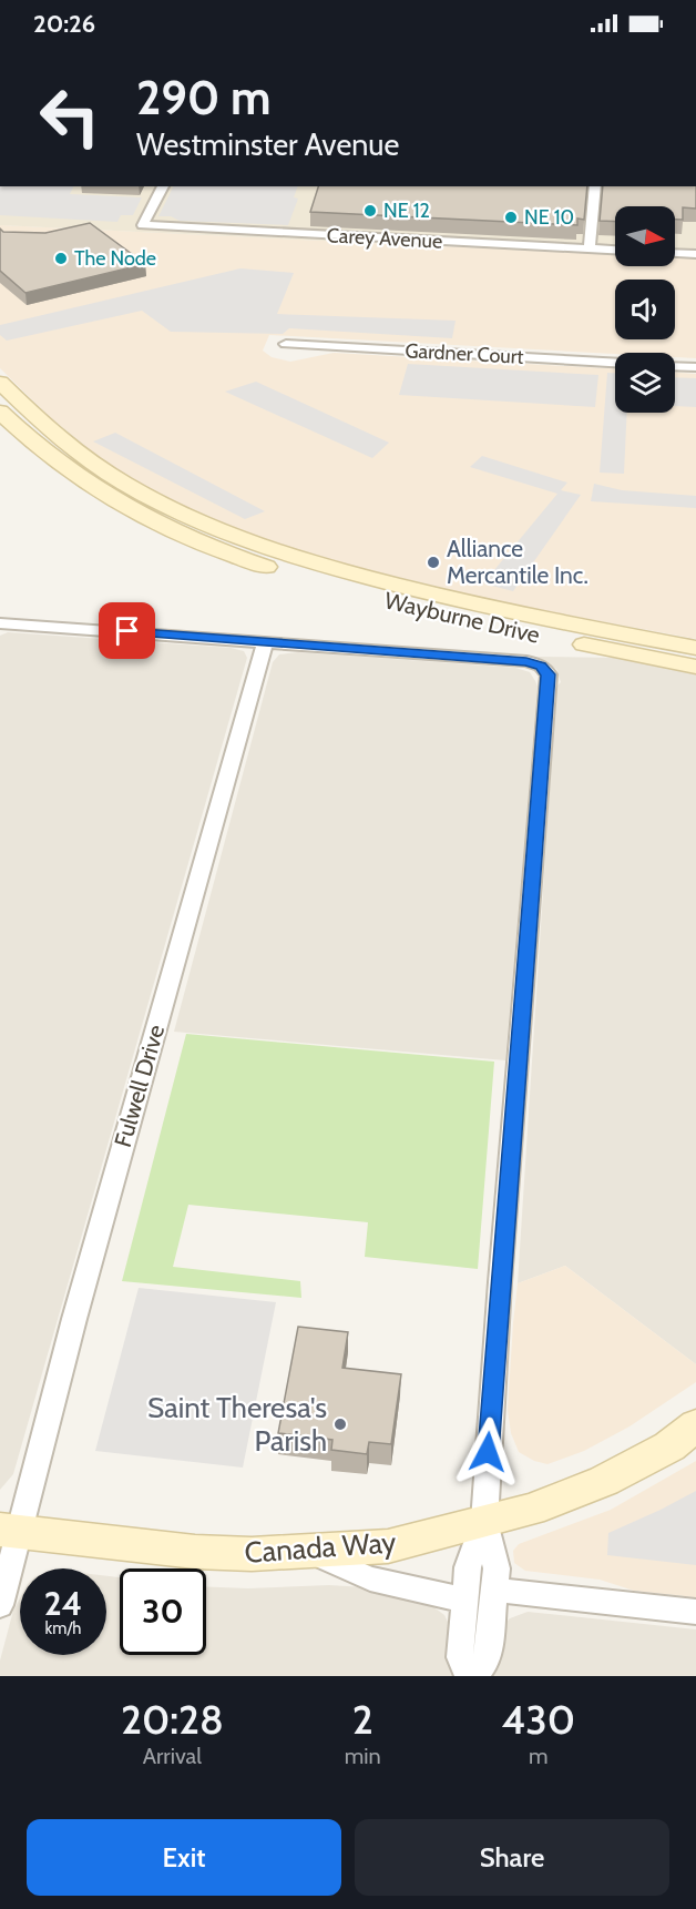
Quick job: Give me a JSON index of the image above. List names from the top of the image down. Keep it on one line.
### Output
{"streets":{"street":["Carey Avenue","Gardner Court","Wayburne Drive","Fulwell Drive","Canada Way"]},"crossings":[["Fulwell Drive","Canada Way"]],"places":["NE 12","NE 10","The Node","Alliance Mercantile Inc.","Saint Theresa's Parish"],"north":"right","page":{"status":"20:26","turn":["290 m","Westminster Avenue"],"speed":"24 km/h","limit":"30","eta":["20:28","Arrival","2","min","430","m"],"buttons":["Exit","Share"]}}
